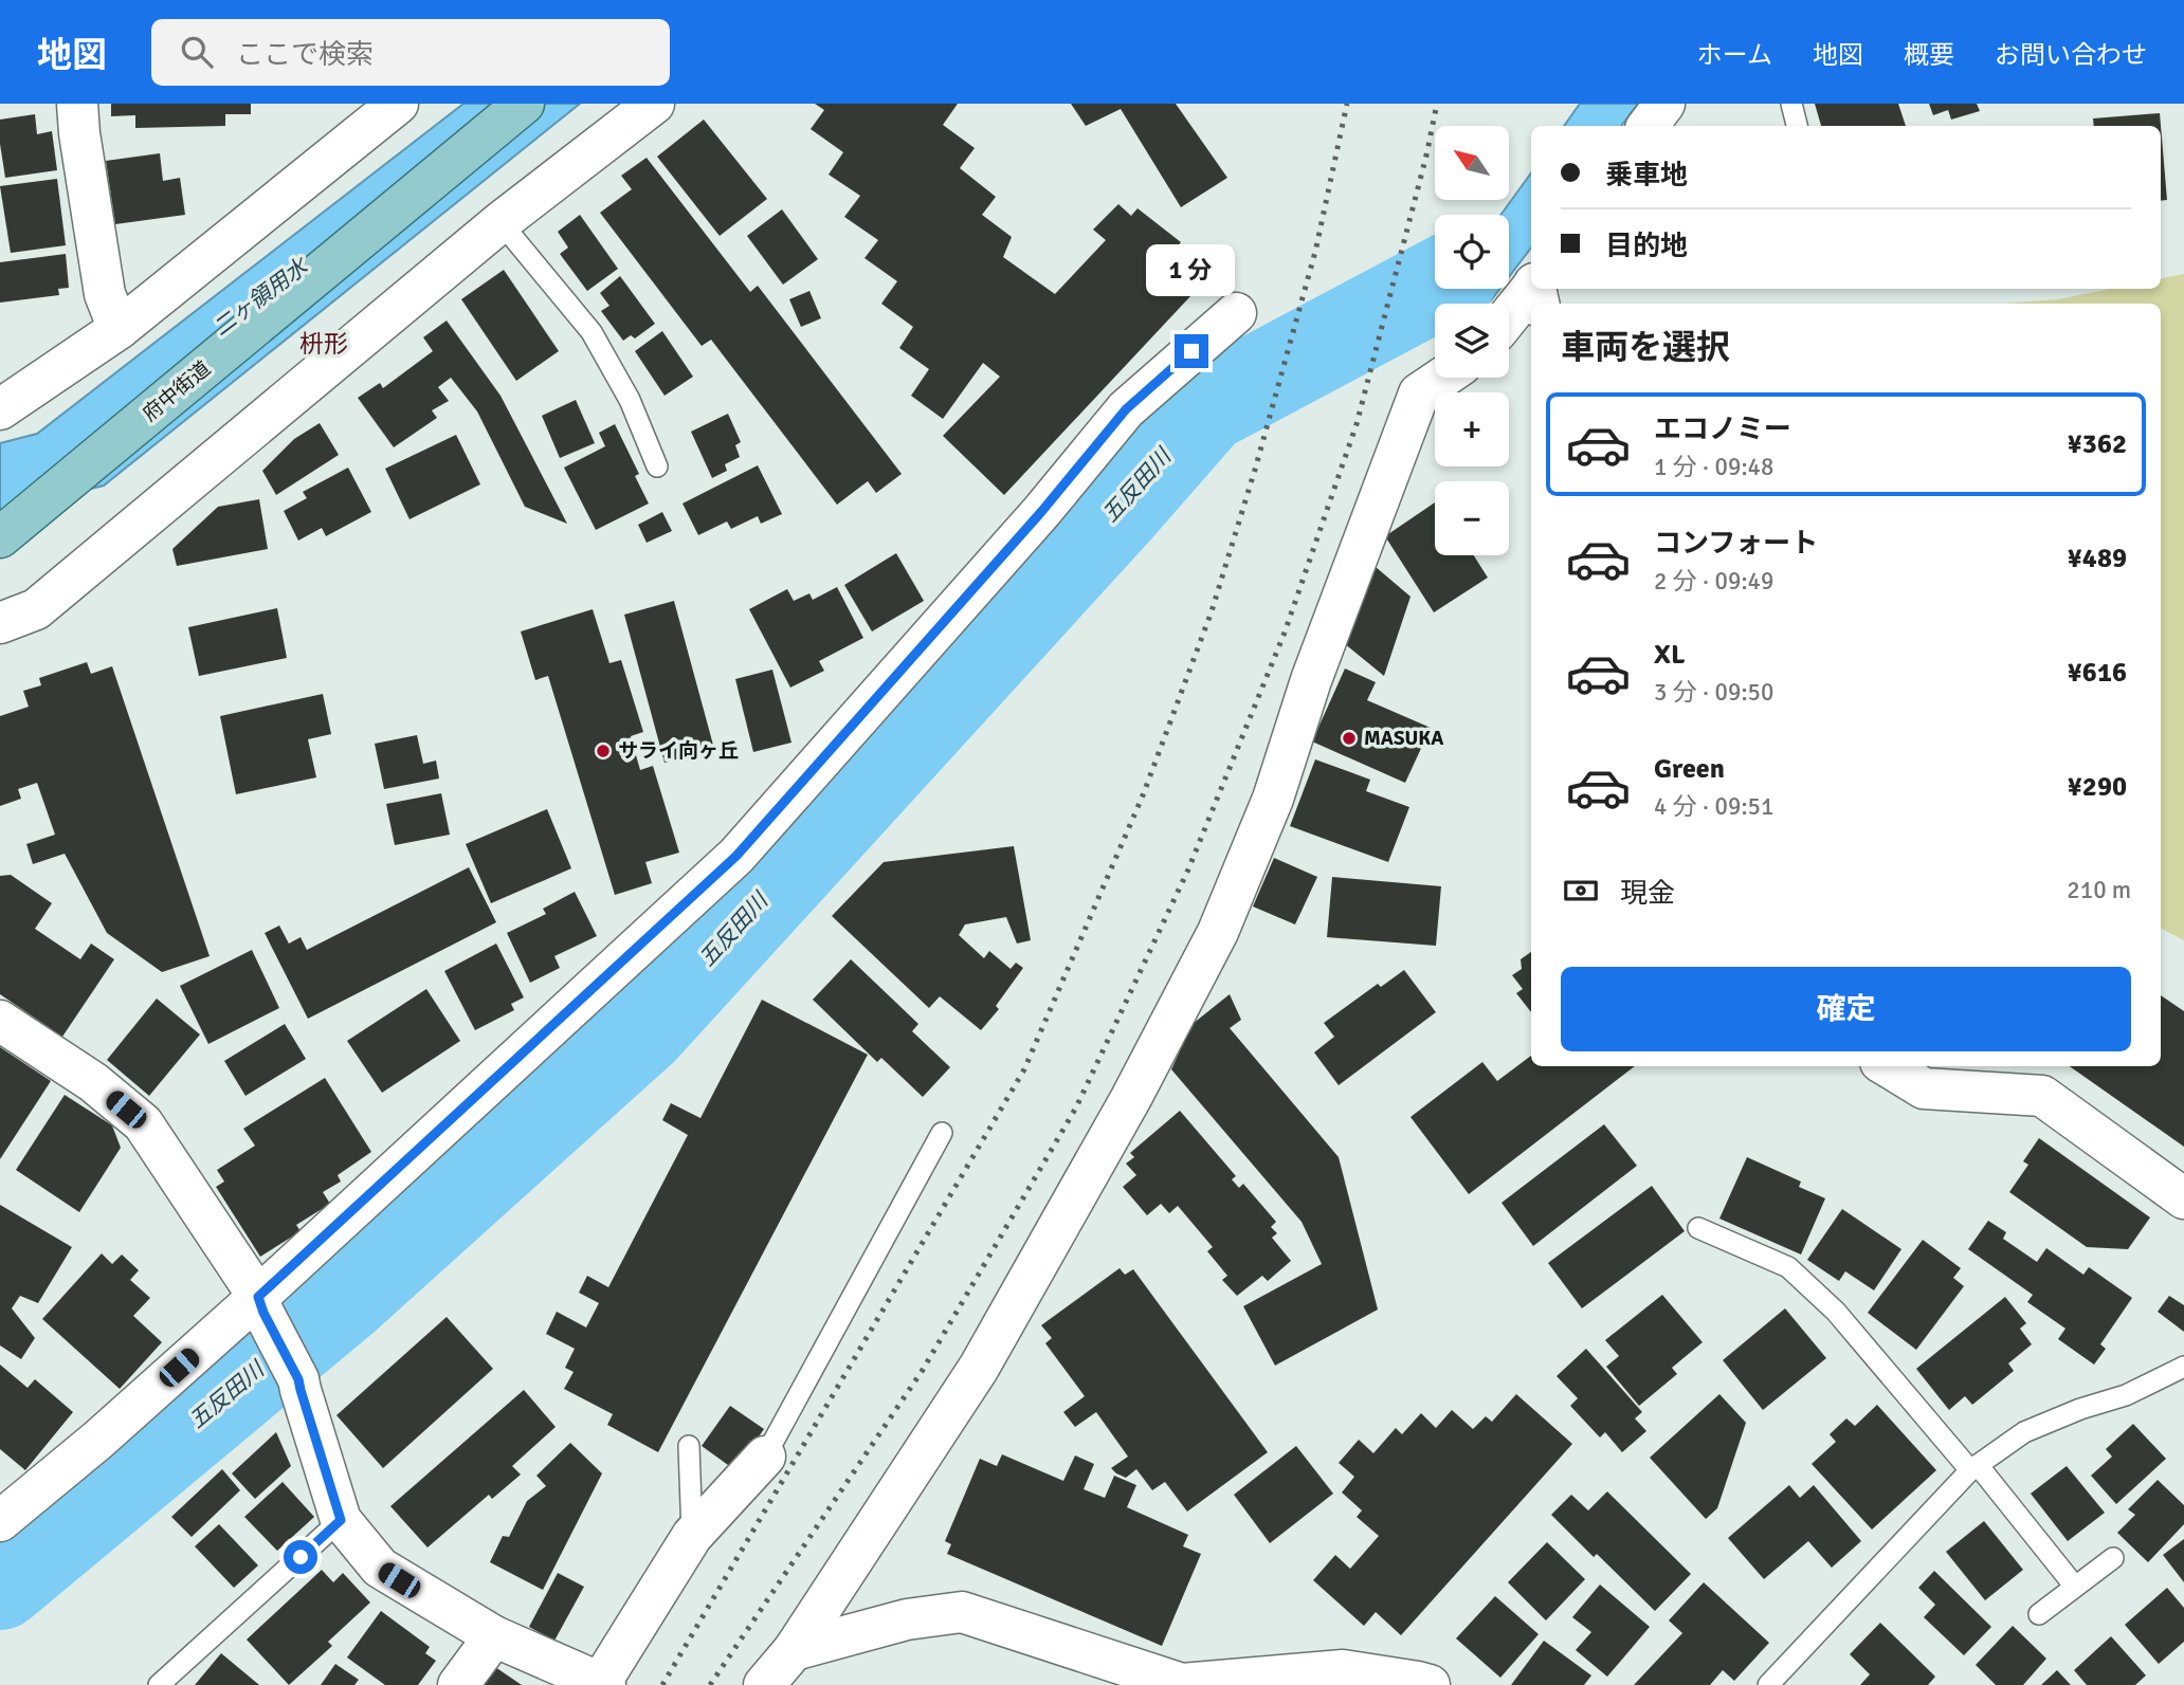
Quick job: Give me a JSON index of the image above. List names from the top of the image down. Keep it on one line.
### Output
{"streets":{"main road":["府中街道"]},"districts":["枡形"],"water":["二ヶ領用水","五反田川"],"places":["MASUKA","サライ向ヶ丘"],"north":"top left","page":{"header":"地図","search":"ここで検索","nav":["ホーム","地図","概要","お問い合わせ"],"map_buttons":["+","−"],"banner":["乗車地","目的地"],"bubble":"1 分","heading":"車両を選択","list":[{"name":"エコノミー","note":"1 分 · 09:48","value":"¥362"},{"name":"コンフォート","note":"2 分 · 09:49","value":"¥489"},{"name":"XL","note":"3 分 · 09:50","value":"¥616"},{"name":"Green","note":"4 分 · 09:51","value":"¥290"}],"pay":["現金","210 m"],"buttons":"確定"}}
